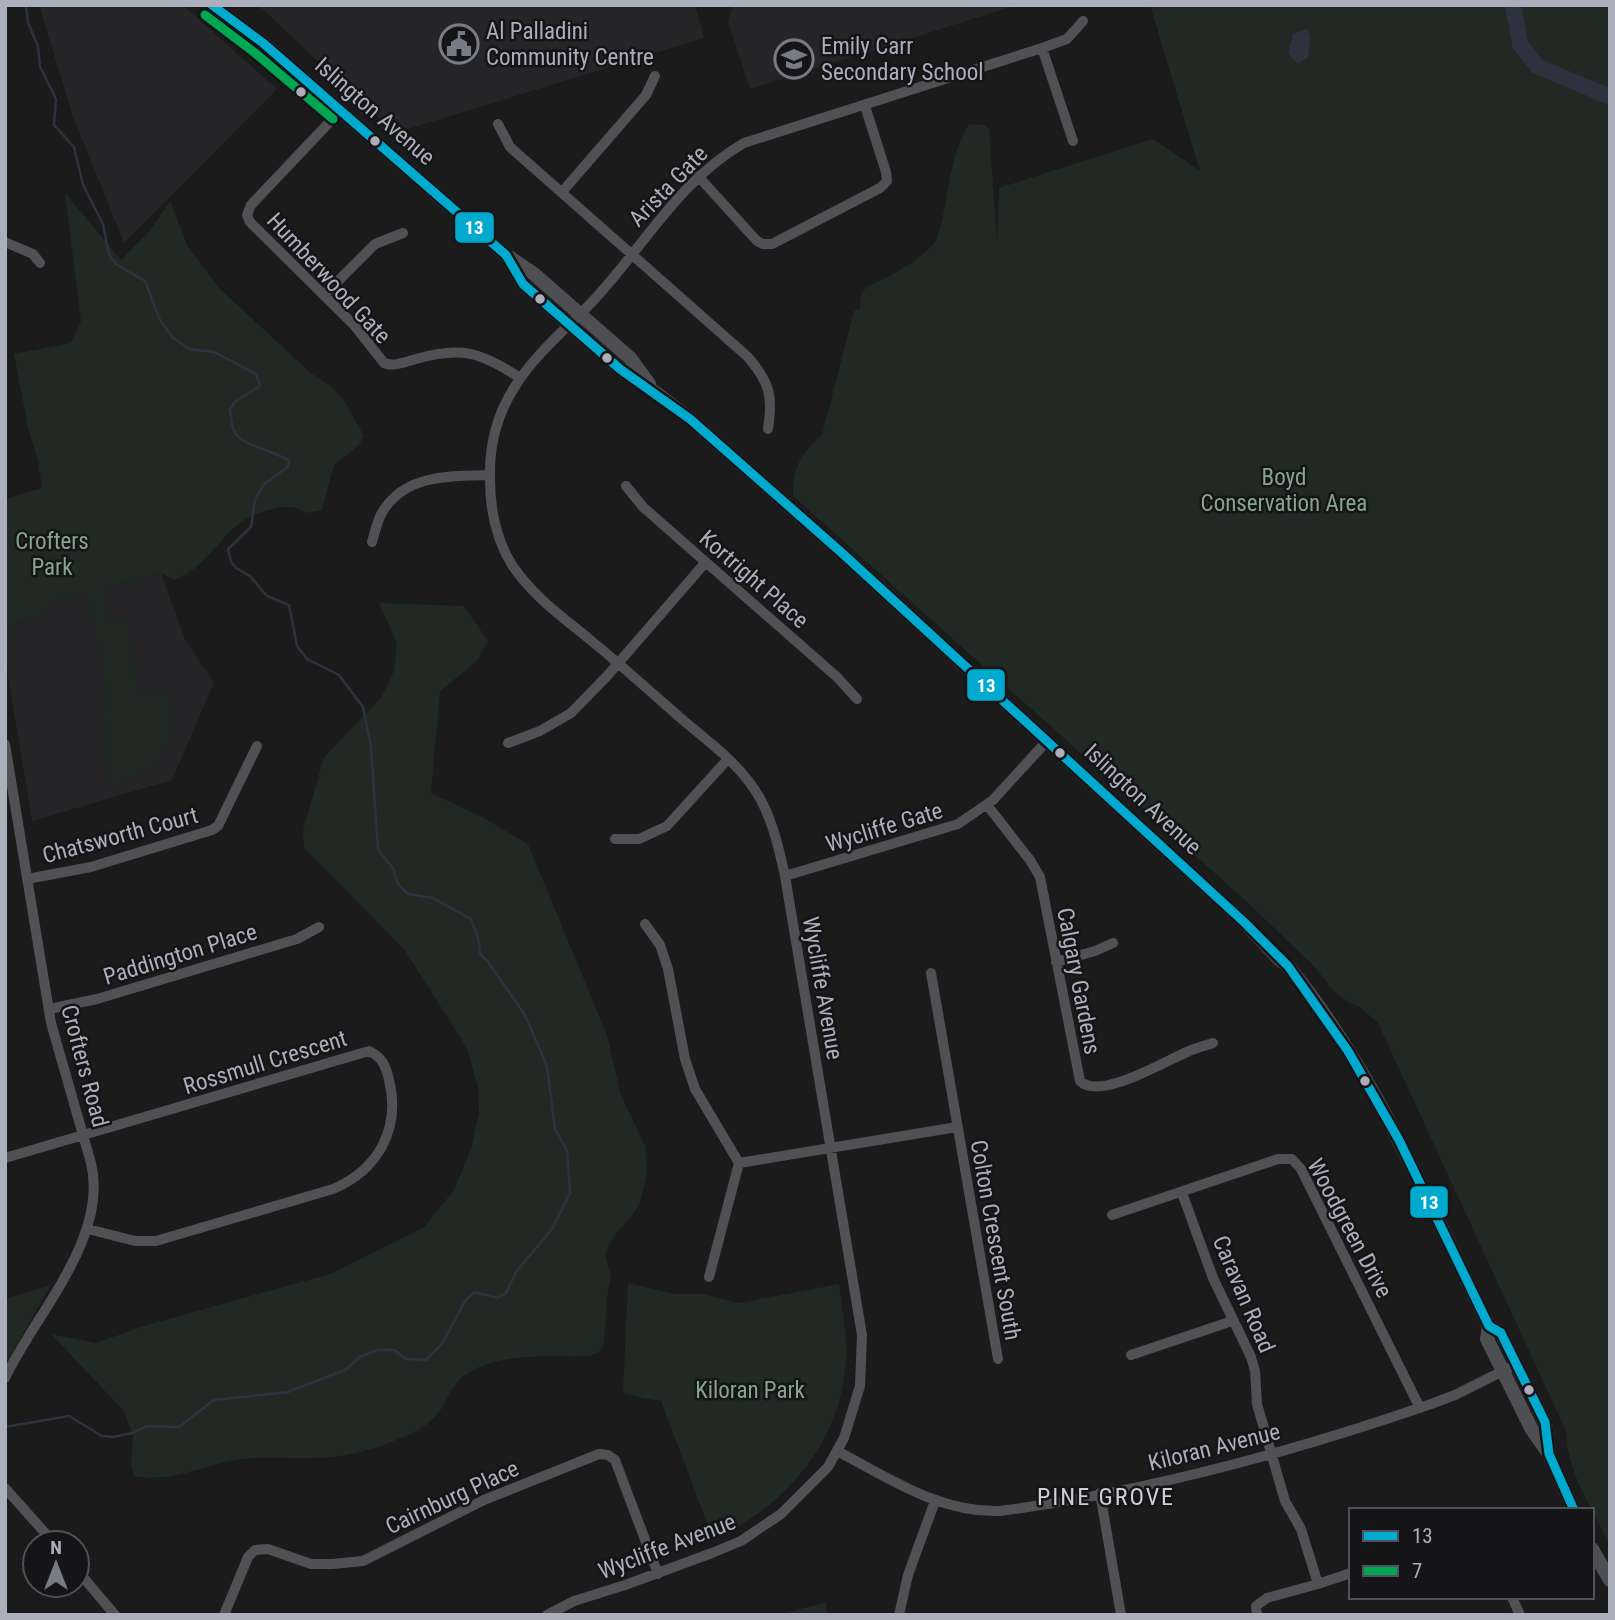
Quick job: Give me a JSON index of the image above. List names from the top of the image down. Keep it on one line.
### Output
{"streets":{"main road":["Islington Avenue"],"street":["Arista Gate","Humberwood Gate","Kortright Place","Wycliffe Gate","Chatsworth Court","Paddington Place","Calgary Gardens","Wycliffe Avenue","Rossmull Crescent","Crofters Road","Woodgreen Drive","Colton Crescent South","Caravan Road","Kiloran Avenue","Cairnburg Place"]},"crossings":[["Islington Avenue","Arista Gate"],["Islington Avenue","Humberwood Gate"],["Islington Avenue","Wycliffe Gate"],["Islington Avenue","Wycliffe Avenue"],["Islington Avenue","Kiloran Avenue"],["Arista Gate","Wycliffe Avenue"],["Humberwood Gate","Wycliffe Avenue"],["Wycliffe Gate","Calgary Gardens"],["Wycliffe Gate","Wycliffe Avenue"],["Chatsworth Court","Crofters Road"],["Paddington Place","Crofters Road"],["Wycliffe Avenue","Kiloran Avenue"],["Wycliffe Avenue","Cairnburg Place"],["Rossmull Crescent","Crofters Road"],["Woodgreen Drive","Caravan Road"],["Woodgreen Drive","Kiloran Avenue"],["Caravan Road","Kiloran Avenue"]],"districts":["PINE GROVE"],"parks":["Boyd Conservation Area","Crofters Park","Kiloran Park"],"places":{"public building":["Al Palladini Community Centre"],"school or university":["Emily Carr Secondary School"]},"lines":["transit line 13","transit line 7"],"legend":["13","7"],"north":"top"}
